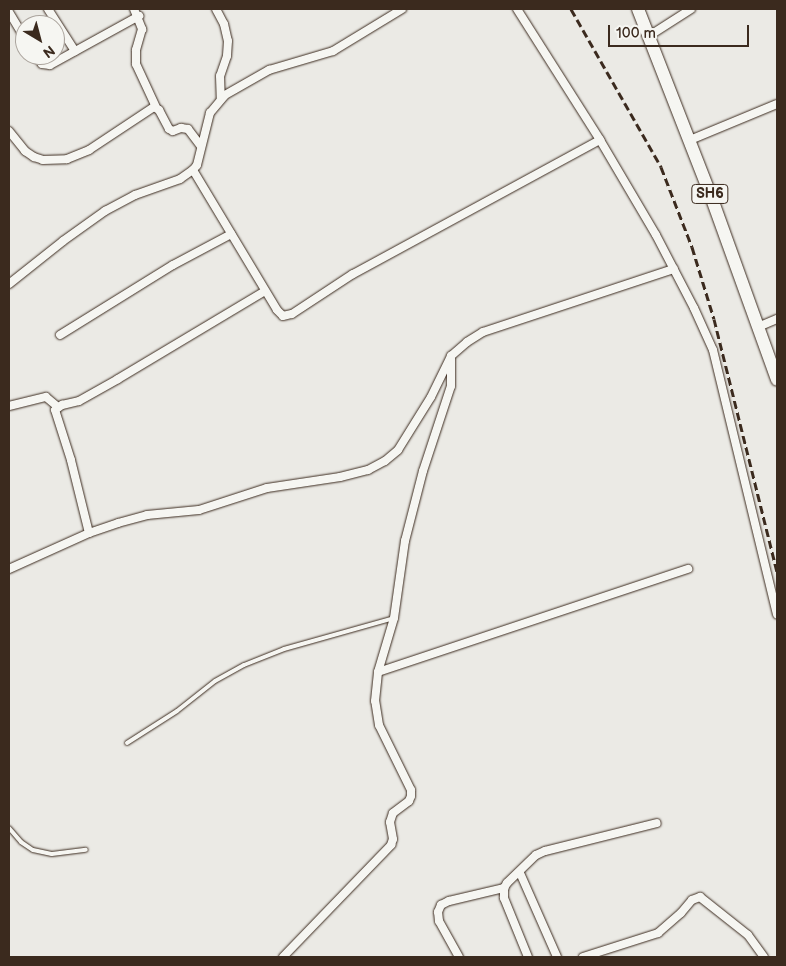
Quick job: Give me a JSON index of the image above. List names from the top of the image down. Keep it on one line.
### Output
{"streets":{"main road":["SH6"]},"scale_bar":"100 m","north":"bottom right"}
